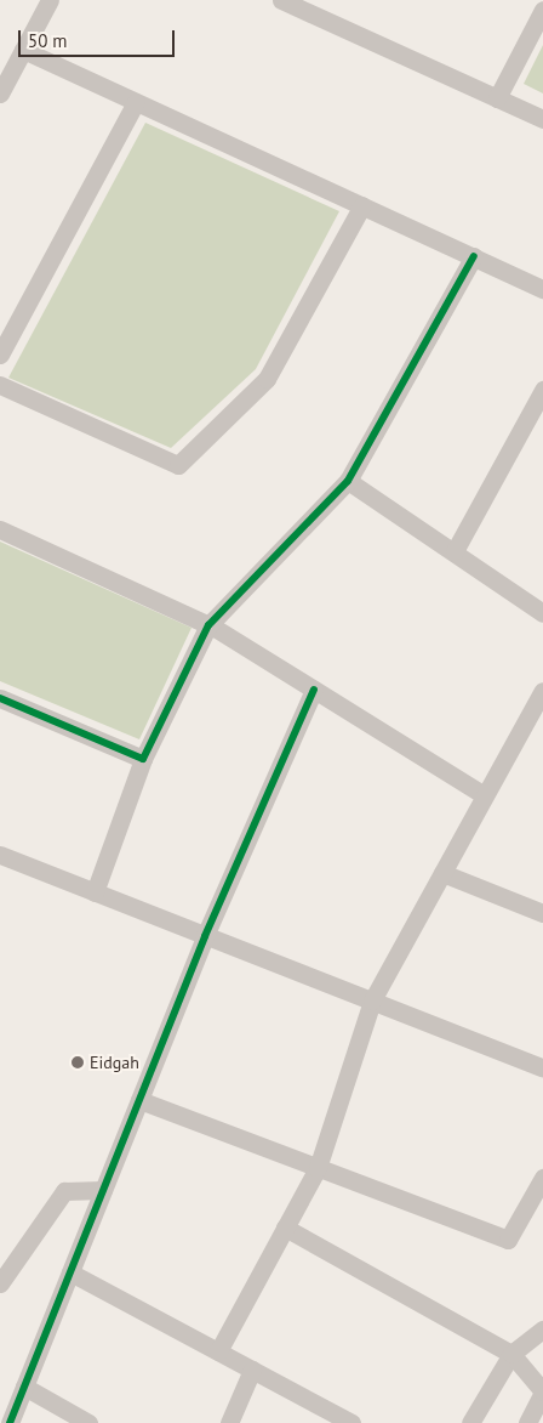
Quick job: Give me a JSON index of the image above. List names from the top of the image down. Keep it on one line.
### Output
{"places":["Eidgah"],"scale_bar":"50 m"}
